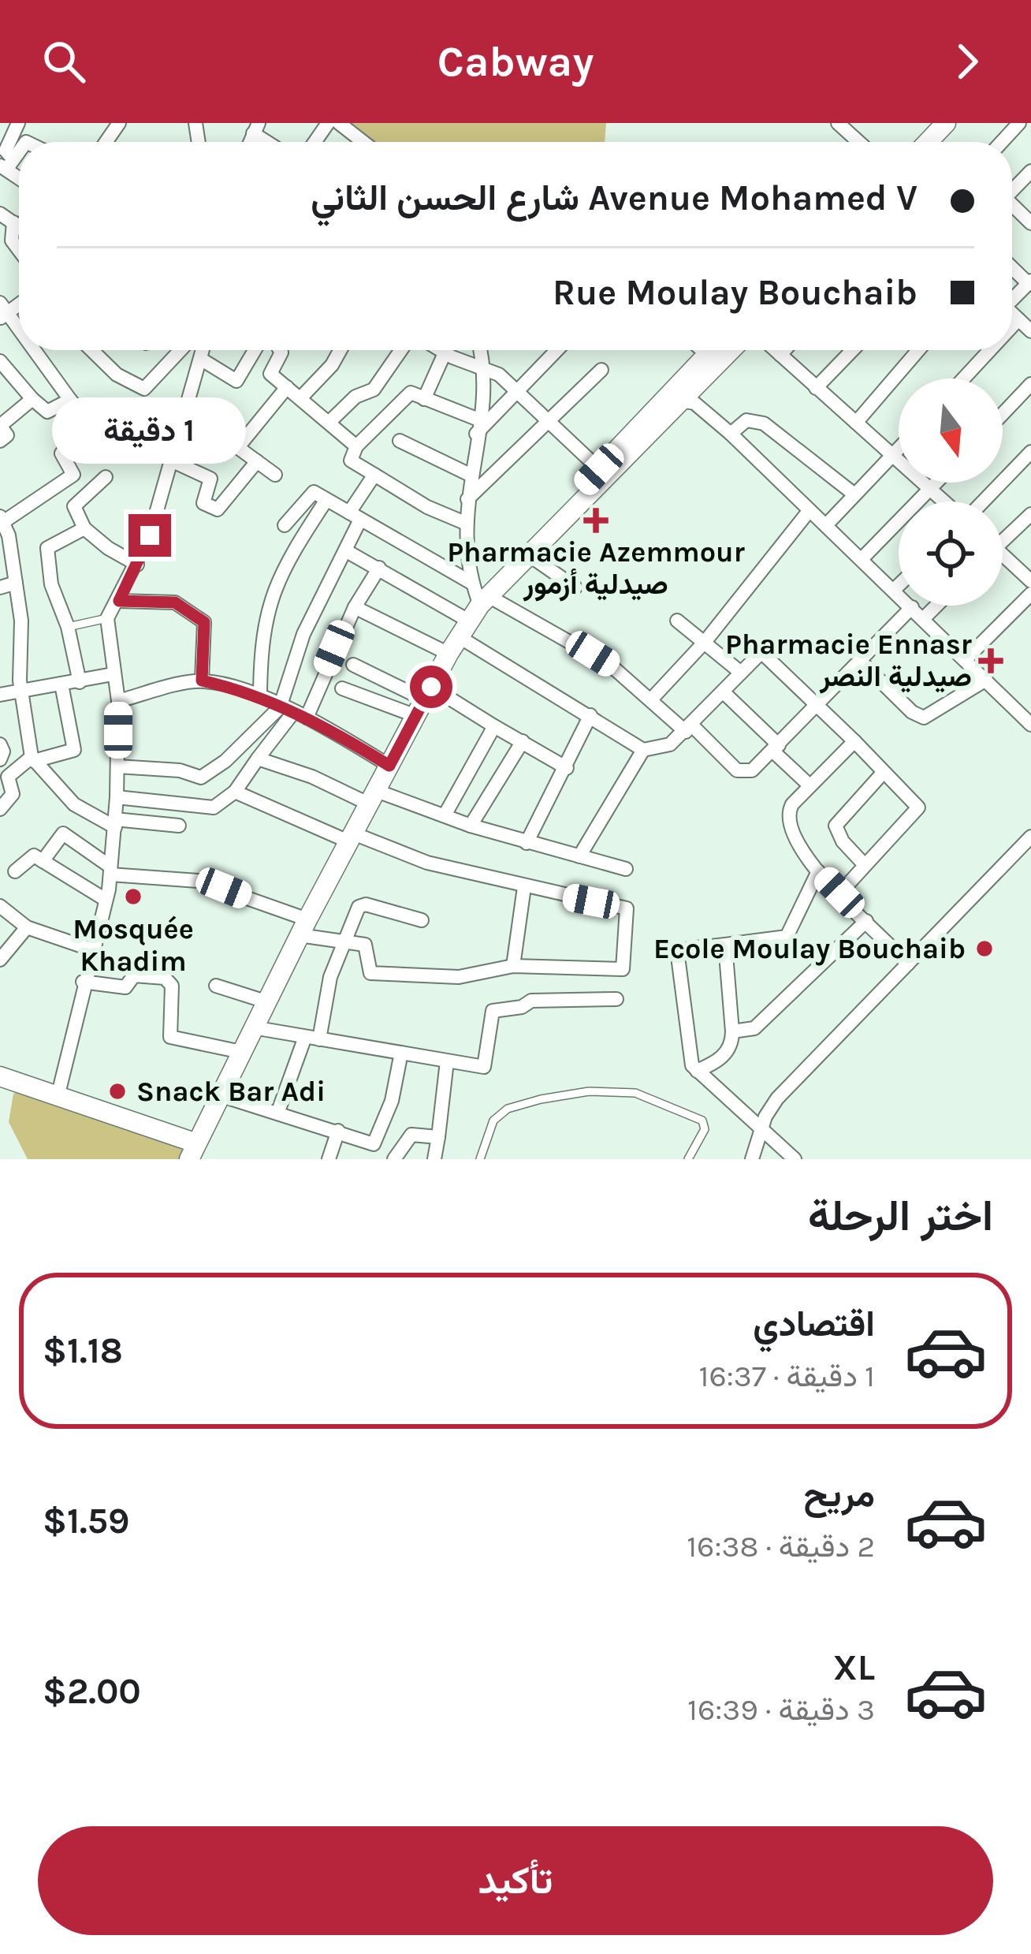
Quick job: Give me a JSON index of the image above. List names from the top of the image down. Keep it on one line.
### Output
{"places":{"health":["Pharmacie Azemmour صيدلية أزمور","Pharmacie Ennasr صيدلية النصر"],"other":["Mosquée Khadim","Ecole Moulay Bouchaib","Snack Bar Adi"]},"north":"bottom","page":{"header":"Cabway","banner":["Avenue Mohamed V شارع الحسن الثاني","Rue Moulay Bouchaib"],"bubble":"1 دقيقة","heading":"اختر الرحلة","list":[{"name":"اقتصادي","note":"1 دقيقة · 16:37","value":"$1.18"},{"name":"مريح","note":"2 دقيقة · 16:38","value":"$1.59"},{"name":"XL","note":"3 دقيقة · 16:39","value":"$2.00"}],"buttons":"تأكيد"}}
